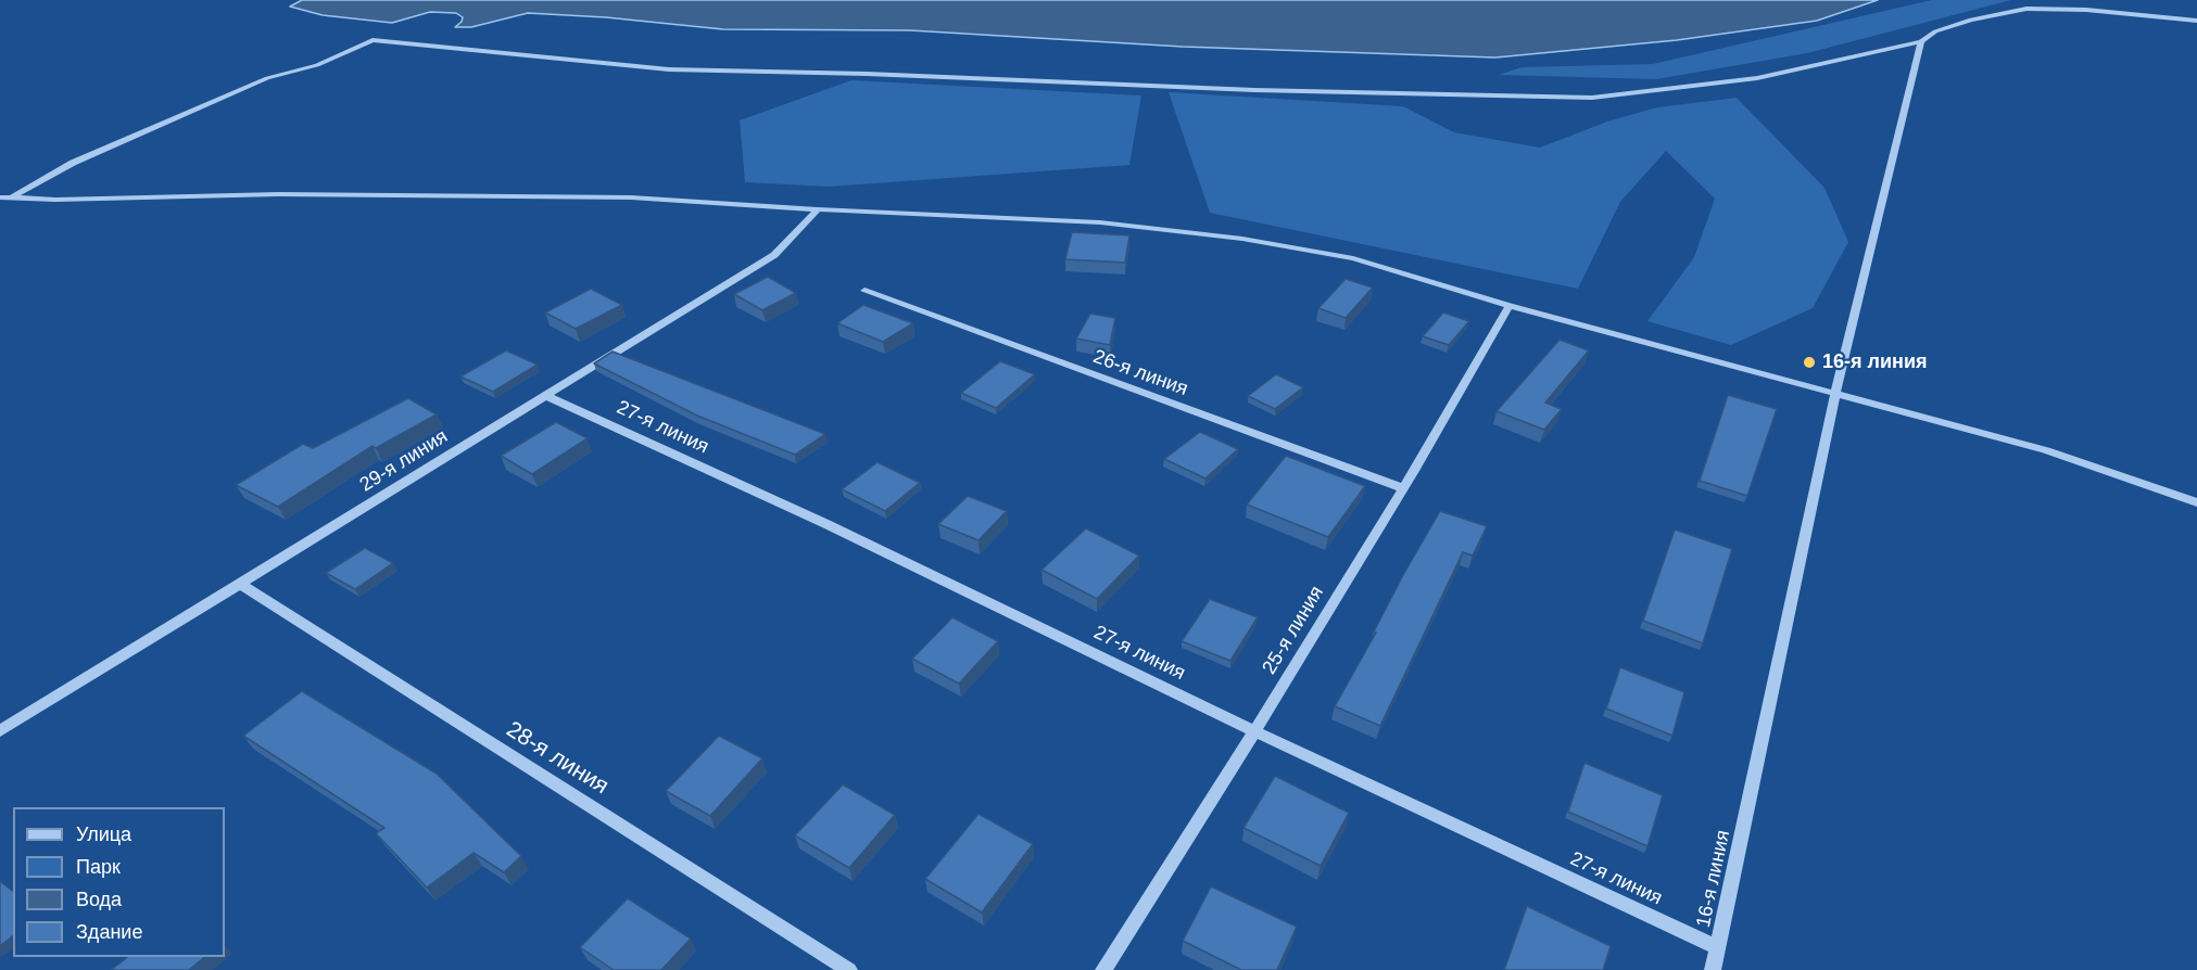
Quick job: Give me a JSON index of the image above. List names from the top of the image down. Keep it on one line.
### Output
{"streets":{"street":["26-я линия","27-я линия","29-я линия","25-я линия","28-я линия","16-я линия"]},"crossings":[["26-я линия","25-я линия"],["27-я линия","29-я линия"],["27-я линия","25-я линия"],["27-я линия","16-я линия"],["29-я линия","28-я линия"]],"places":["16-я линия"],"legend":["Улица","Парк","Вода","Здание"]}
